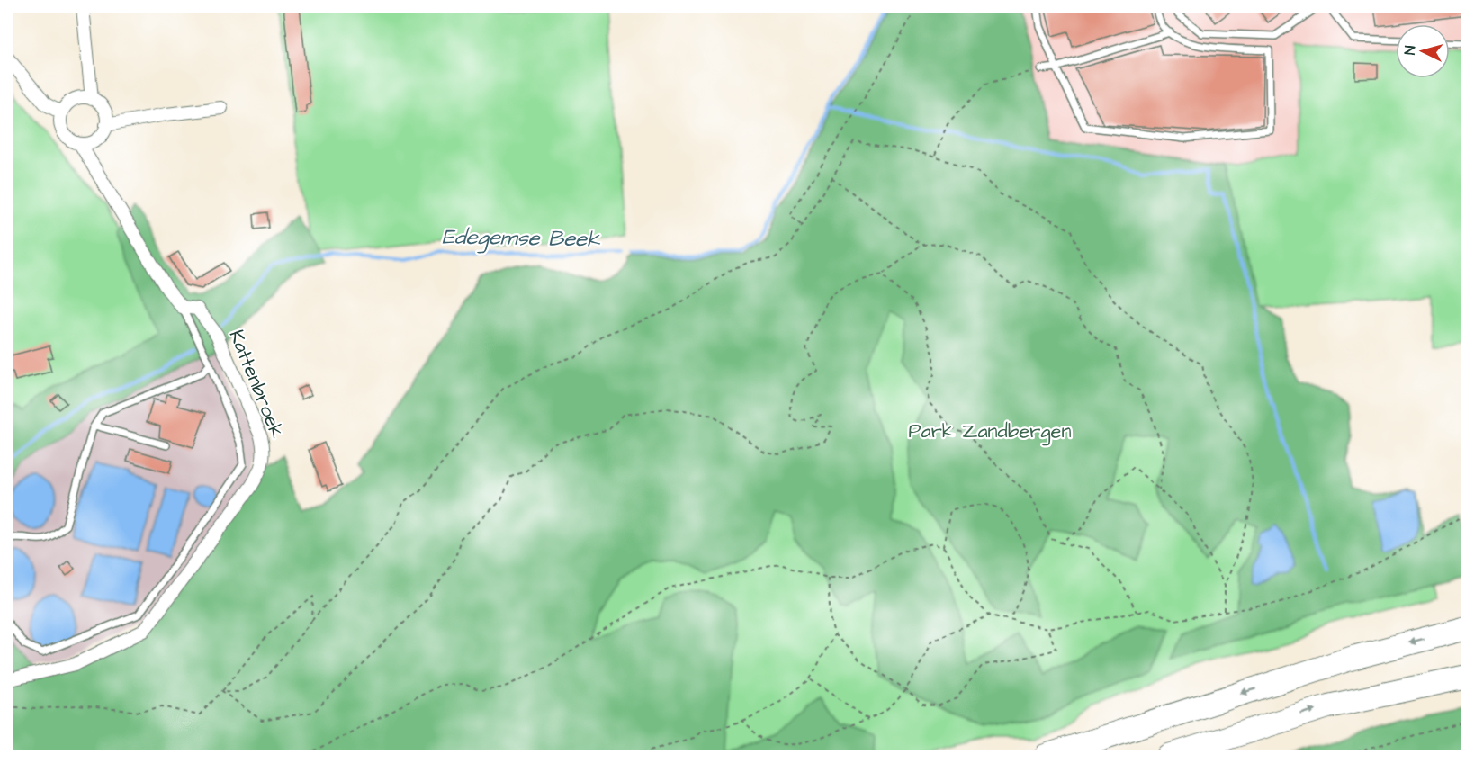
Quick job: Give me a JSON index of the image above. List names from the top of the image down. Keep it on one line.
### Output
{"streets":{"street":["Kattenbroek"]},"water":["Edegemse Beek"],"parks":["Park Zandbergen"],"north":"left"}
